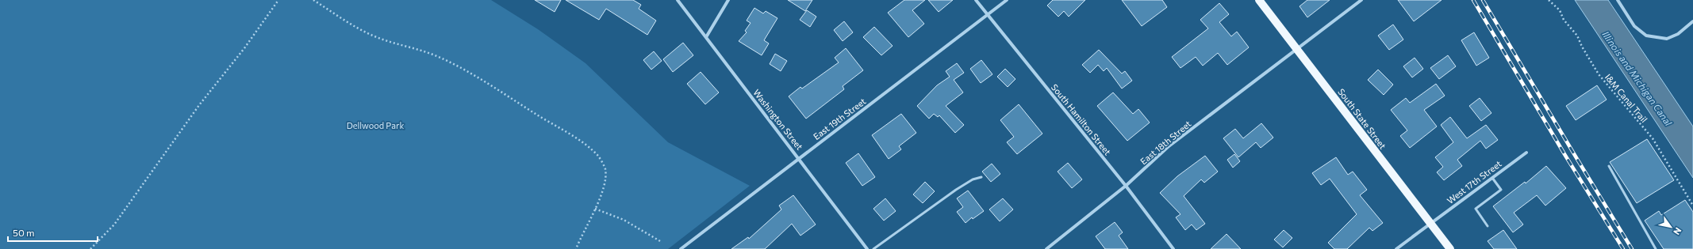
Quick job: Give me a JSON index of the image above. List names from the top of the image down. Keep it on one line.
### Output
{"streets":{"main road":["South State Street"],"street":["East 19th Street","Washington Street","South Hamilton Street","East 18th Street","West 17th Street"],"path":["I&M Canal Trail"]},"crossings":[["East 19th Street","Washington Street"],["East 19th Street","South Hamilton Street"],["South State Street","East 18th Street"],["South State Street","West 17th Street"],["South Hamilton Street","East 18th Street"]],"water":["Illinois and Michigan Canal"],"parks":["Dellwood Park"],"scale_bar":"50 m","north":"bottom right"}
